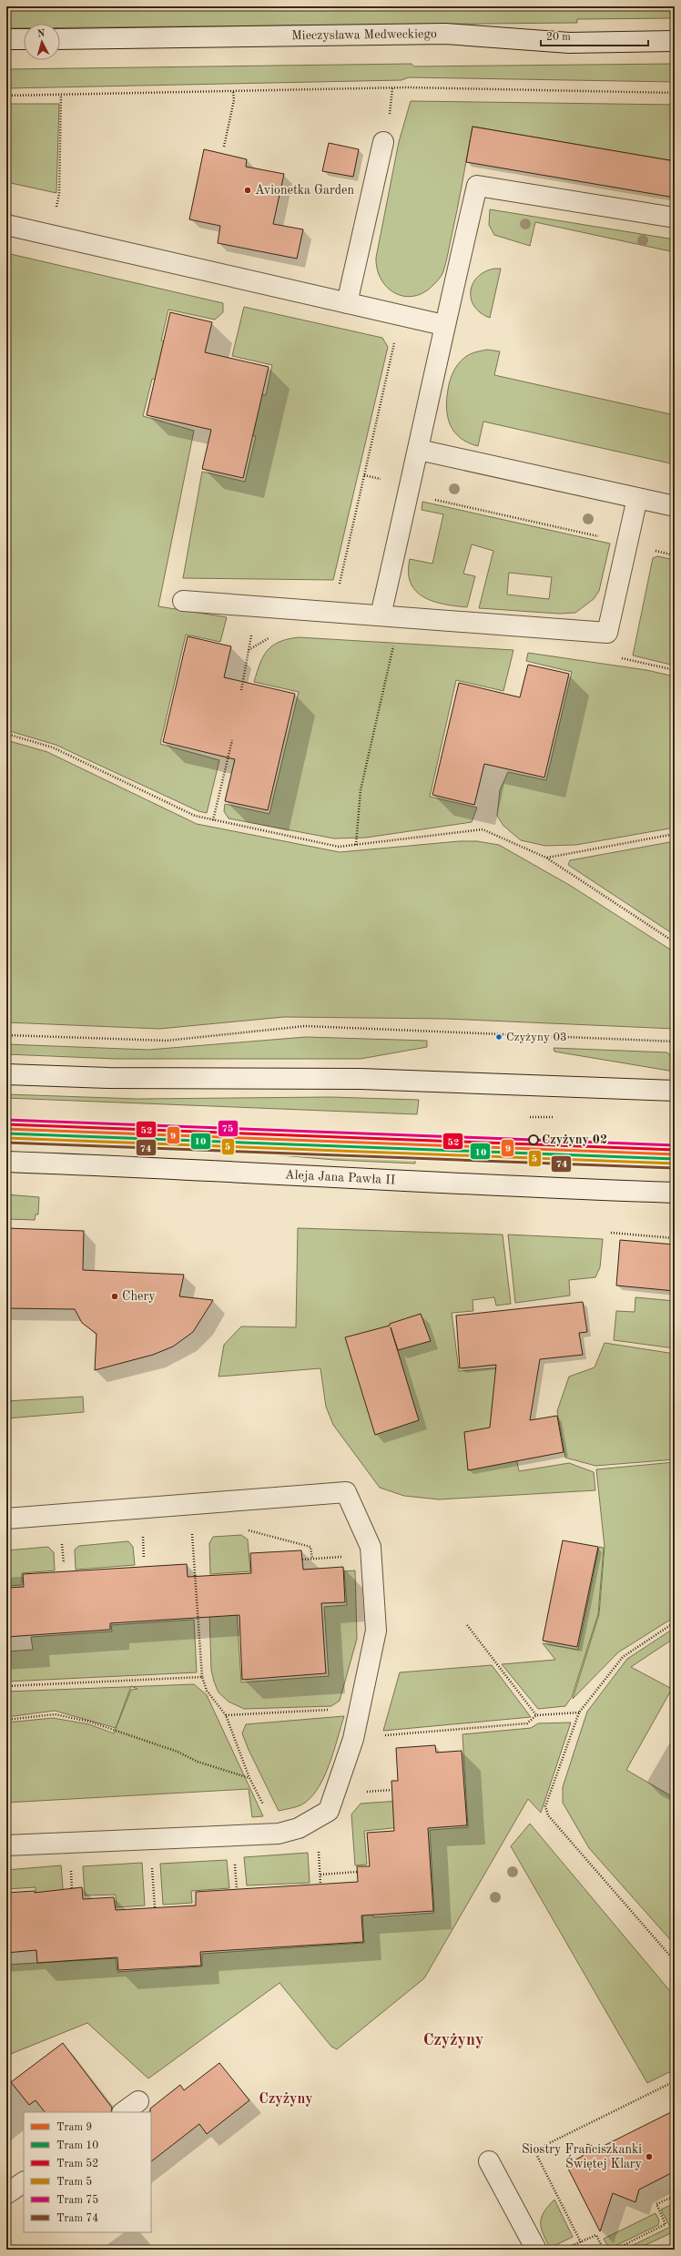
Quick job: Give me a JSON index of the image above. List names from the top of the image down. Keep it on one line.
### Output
{"streets":{"main road":["Mieczysława Medweckiego","Aleja Jana Pawła II"]},"districts":["Czyżyny","Czyżyny"],"places":["Avionetka Garden","Czyżyny 03","Czyżyny 02","Chery","Siostry Franciszkanki Świętej Klary"],"lines":["tram line 75","tram line 52","tram line 9","tram line 10","tram line 5","tram line 74"],"legend":["Tram 9","Tram 10","Tram 52","Tram 5","Tram 75","Tram 74"],"scale_bar":"20 m","north":"top"}
